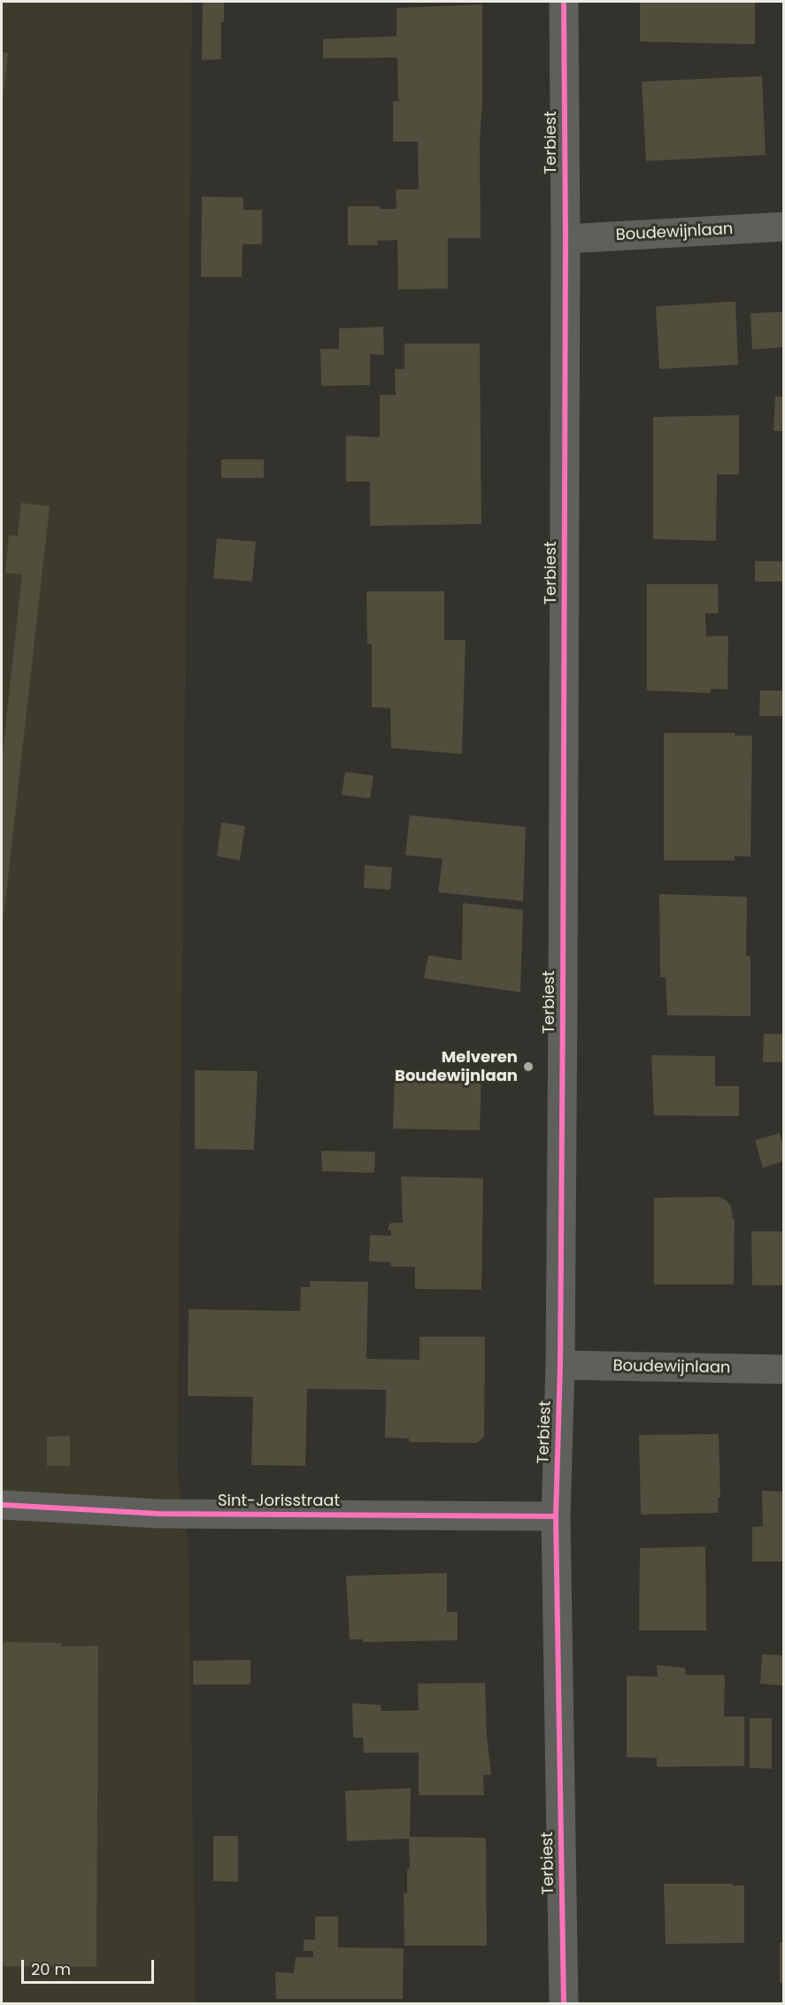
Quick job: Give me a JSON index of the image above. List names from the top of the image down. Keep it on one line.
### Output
{"streets":{"street":["Terbiest","Boudewijnlaan","Sint-Jorisstraat"]},"crossings":[["Terbiest","Boudewijnlaan"],["Terbiest","Sint-Jorisstraat"]],"places":["Melveren Boudewijnlaan"],"scale_bar":"20 m"}
